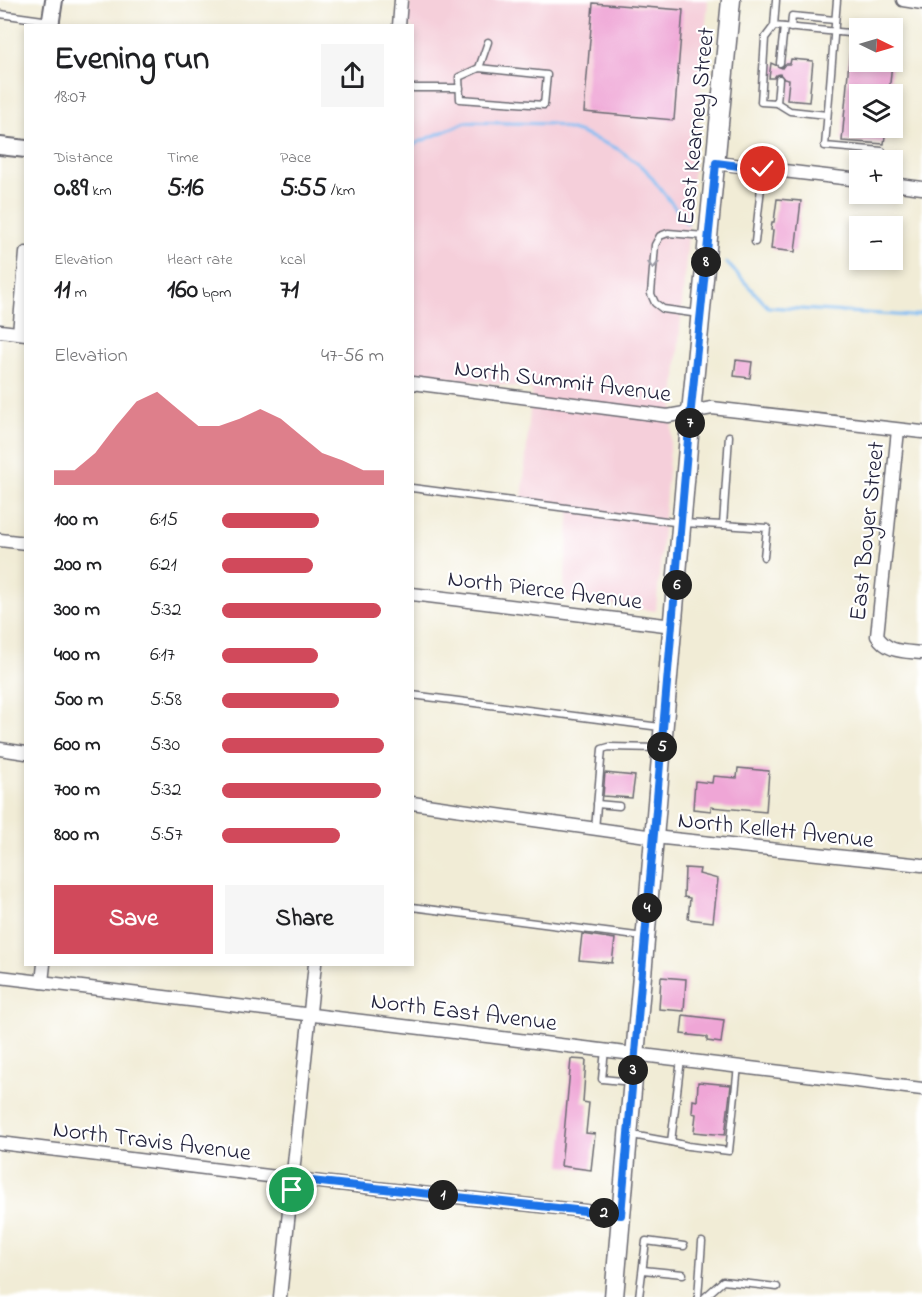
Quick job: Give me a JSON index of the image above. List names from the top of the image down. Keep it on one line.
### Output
{"streets":{"main road":["East Kearney Street"],"street":["North Summit Avenue","East Boyer Street","North Pierce Avenue","North Kellett Avenue","North East Avenue","North Travis Avenue"]},"crossings":[["East Kearney Street","North Summit Avenue"],["East Kearney Street","North Pierce Avenue"],["East Kearney Street","North Kellett Avenue"],["East Kearney Street","North East Avenue"],["East Kearney Street","North Travis Avenue"],["North Summit Avenue","East Boyer Street"]],"north":"right","page":{"map_buttons":["+","−"],"heading":["Evening run","18:07"],"stats":[["Distance","0.89 km"],["Time","5:16"],["Pace","5:55 /km"],["Elevation","11 m"],["Heart rate","160 bpm"],["kcal","71"]],"pins":["8","7","6","5","4","3","1","2"],"chart":["Elevation","47–56 m"],"list":[{"name":"100 m","note":"6:15"},{"name":"200 m","note":"6:21"},{"name":"300 m","note":"5:32"},{"name":"400 m","note":"6:17"},{"name":"500 m","note":"5:58"},{"name":"600 m","note":"5:30"},{"name":"700 m","note":"5:32"},{"name":"800 m","note":"5:57"}],"buttons":["Save","Share"]}}
